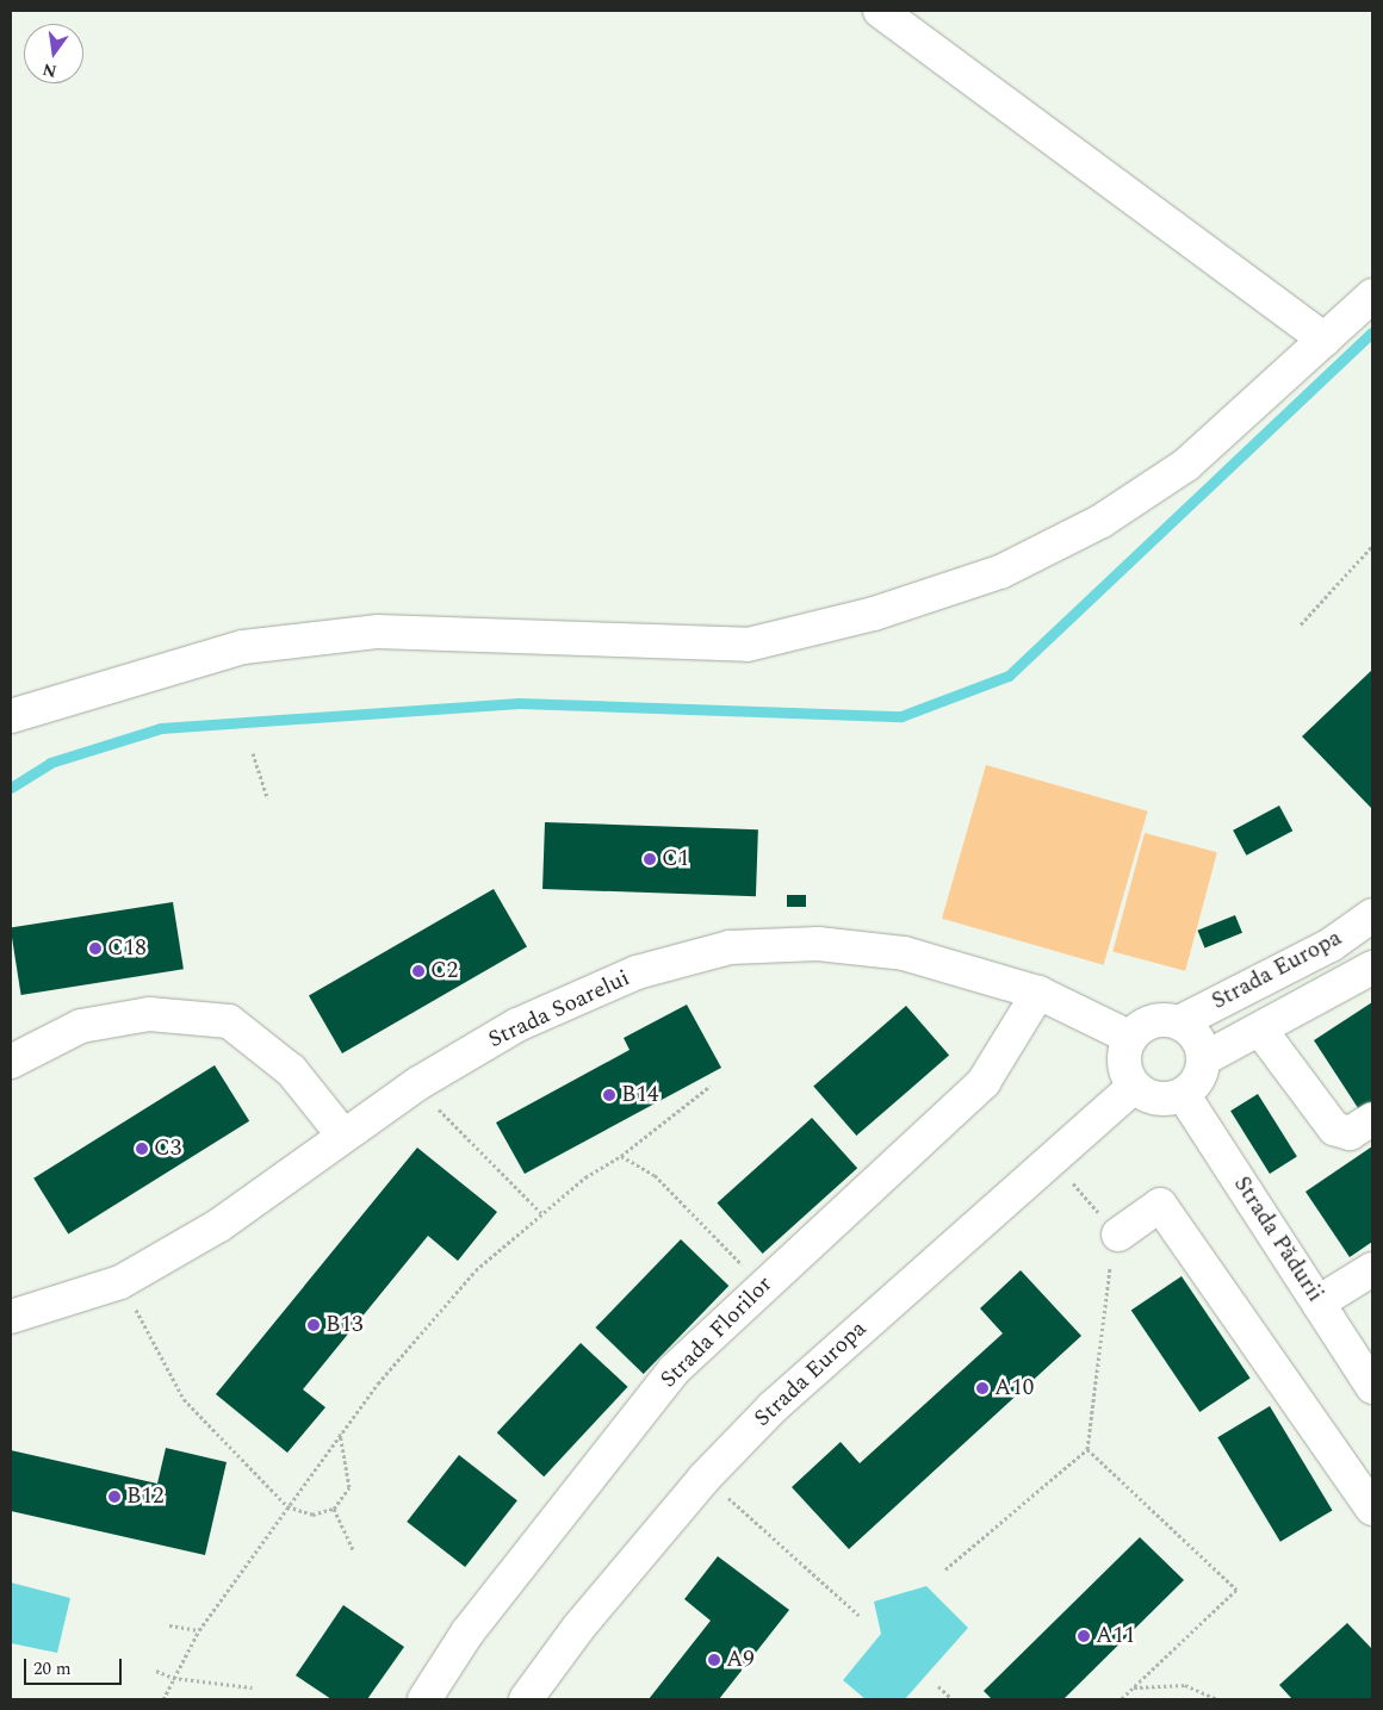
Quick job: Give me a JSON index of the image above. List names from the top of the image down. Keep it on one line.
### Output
{"streets":{"street":["Strada Europa","Strada Soarelui","Strada Pădurii","Strada Florilor"]},"crossings":[["Strada Europa","Strada Soarelui"],["Strada Europa","Strada Pădurii"],["Strada Soarelui","Strada Pădurii"],["Strada Soarelui","Strada Florilor"]],"places":["C1","C18","C2","B14","C3","B13","A10","B12","A11","A9"],"scale_bar":"20 m","north":"bottom"}
